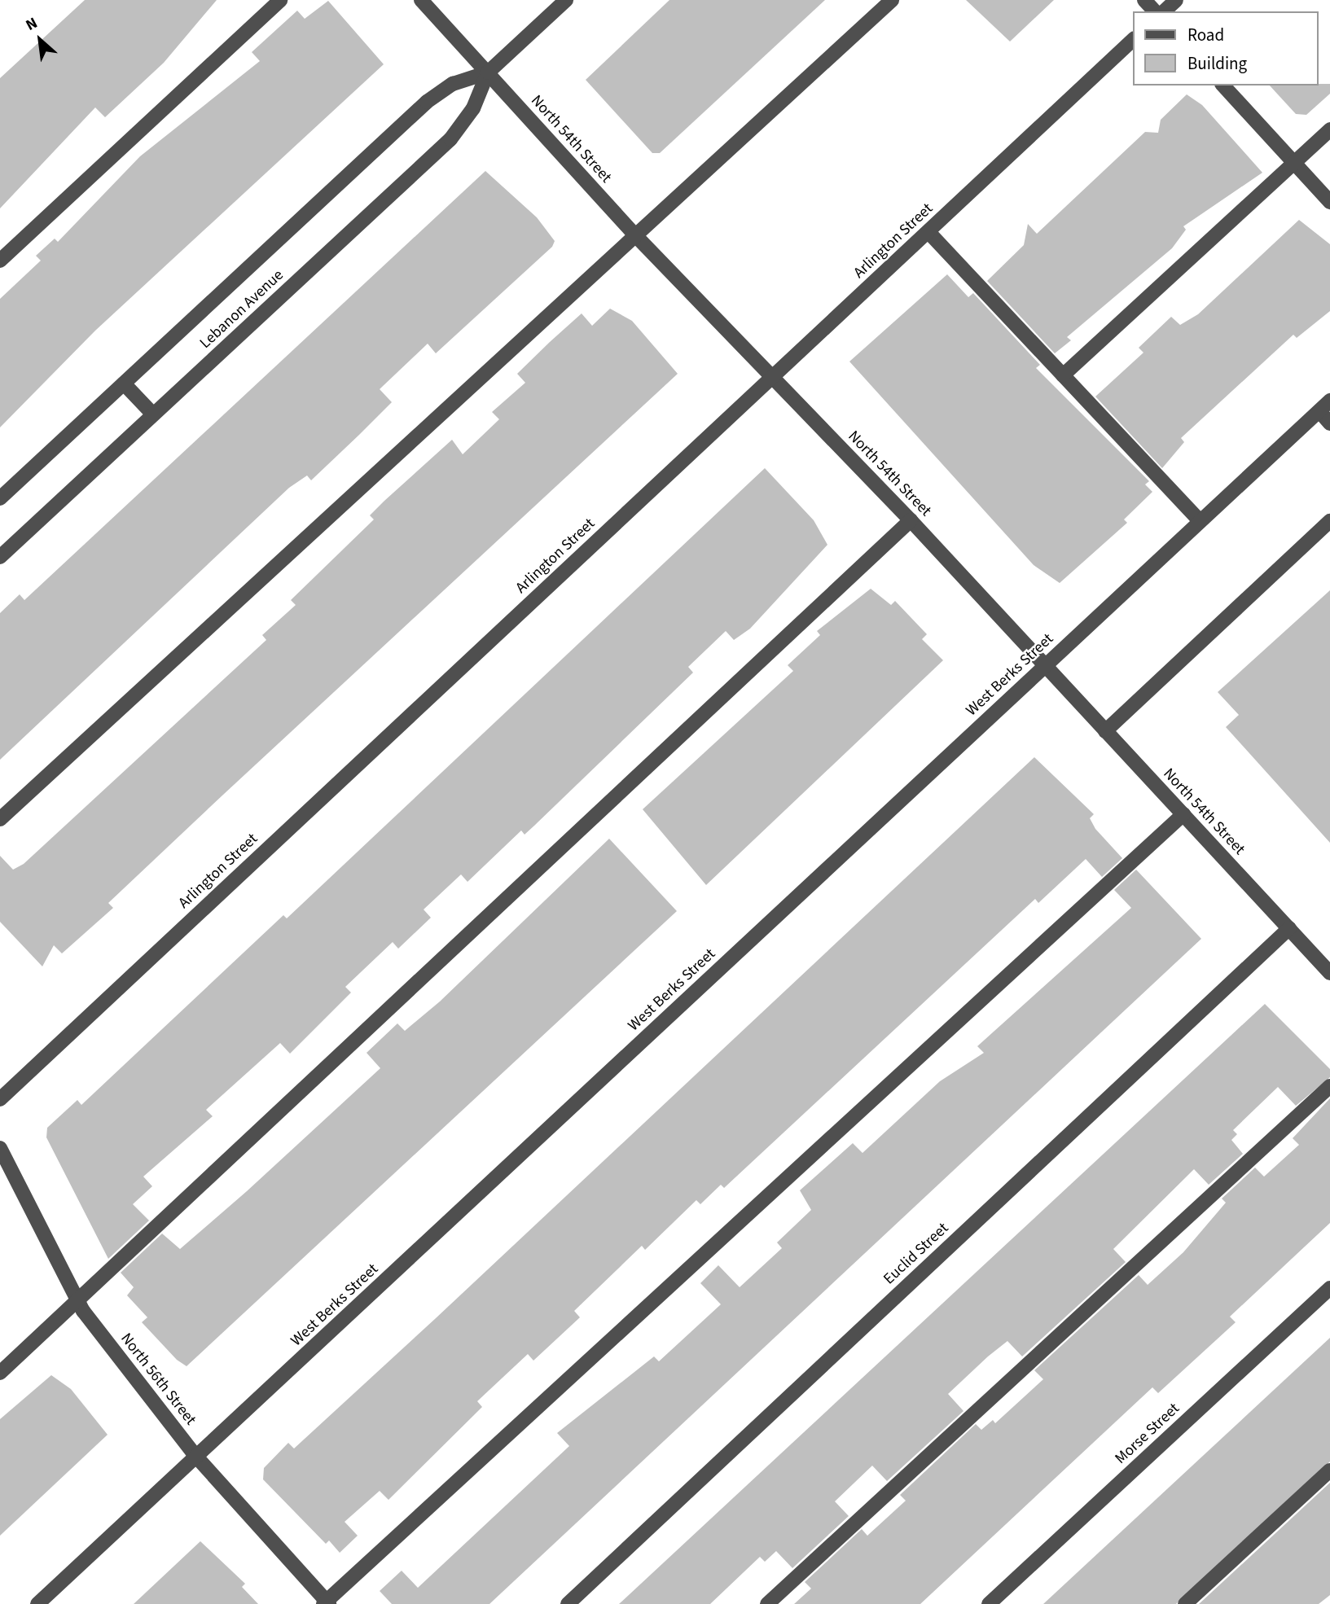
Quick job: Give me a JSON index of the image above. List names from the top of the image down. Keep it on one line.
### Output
{"streets":{"street":["North 54th Street","Arlington Street","Lebanon Avenue","West Berks Street","Euclid Street","North 56th Street","Morse Street"]},"crossings":[["North 54th Street","Arlington Street"],["North 54th Street","Lebanon Avenue"],["North 54th Street","West Berks Street"],["North 54th Street","Euclid Street"],["West Berks Street","North 56th Street"]],"legend":["Road","Building"],"north":"top left"}
